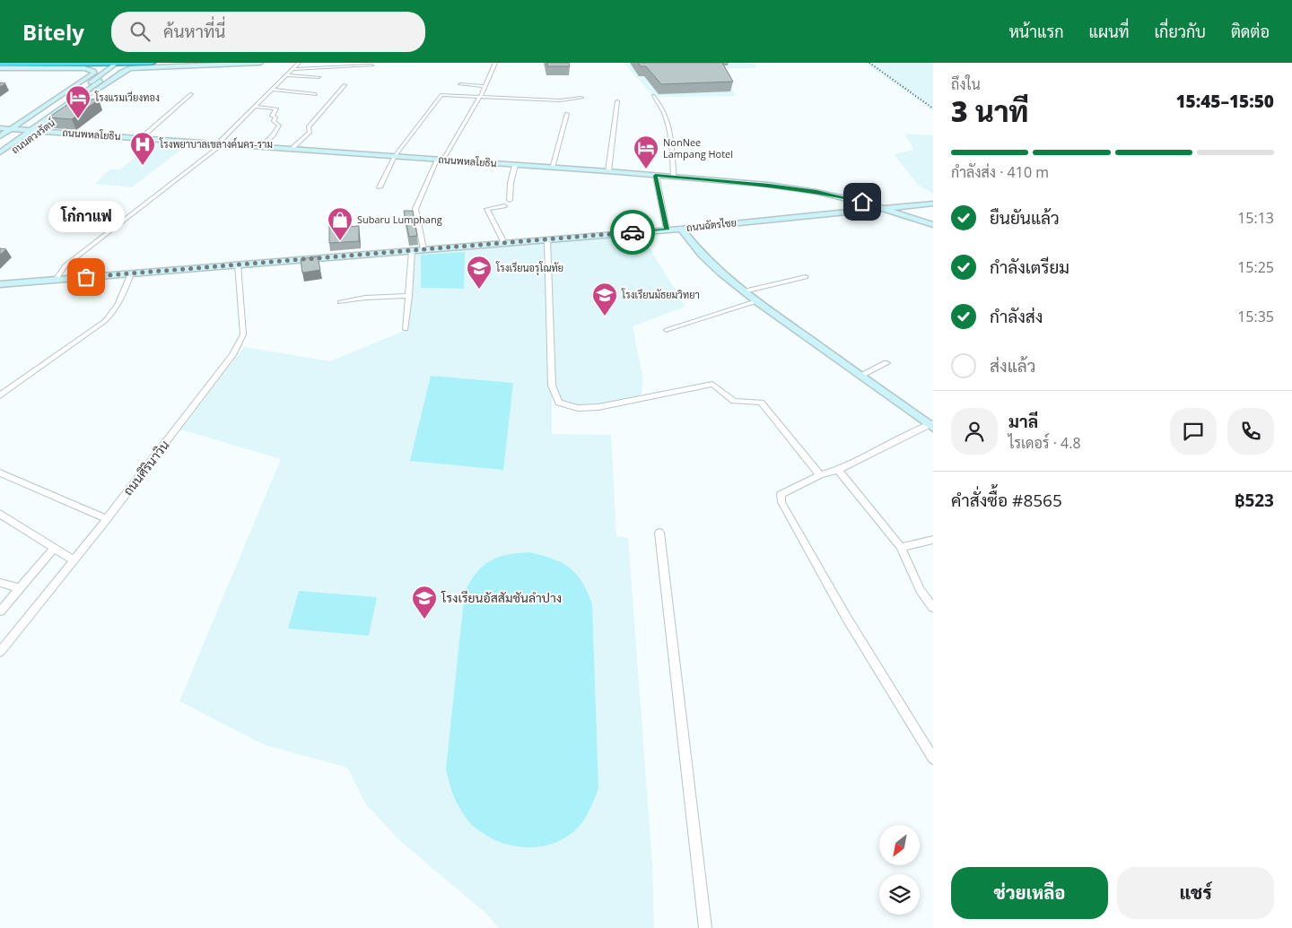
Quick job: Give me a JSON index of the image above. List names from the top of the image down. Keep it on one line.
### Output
{"streets":{"main road":["ถนนพหลโยธิน","ถนนดวงรัตน์","ถนนฉัตรไชย"],"street":["ถนนศิรินาวิน"]},"crossings":[["ถนนพหลโยธิน","ถนนดวงรัตน์"],["ถนนพหลโยธิน","ถนนฉัตรไชย"],["ถนนฉัตรไชย","ถนนศิรินาวิน"]],"places":{"hotel":["โรงแรมเวียงทอง","NonNee Lampang Hotel"],"hospital":["โรงพยาบาลเขลางค์นคร-ราม"],"shop":["Subaru Lumphang"],"other":["โก๋กาแฟ"],"school or university":["โรงเรียนอรุโณทัย","โรงเรียนมัธยมวิทยา","โรงเรียนอัสสัมชันลำปาง"]},"north":"bottom left","page":{"header":"Bitely","search":"ค้นหาที่นี่","nav":["หน้าแรก","แผนที่","เกี่ยวกับ","ติดต่อ"],"heading":["3 นาที","ถึงใน","15:45–15:50"],"panel":["มาลี","ไรเดอร์ · 4.8","คำสั่งซื้อ #8565","฿523"],"bar":"กำลังส่ง · 410 m","list":[["ยืนยันแล้ว","15:13"],["กำลังเตรียม","15:25"],["กำลังส่ง","15:35"],"ส่งแล้ว"],"bubble":"โก๋กาแฟ","buttons":["ช่วยเหลือ","แชร์"]}}
